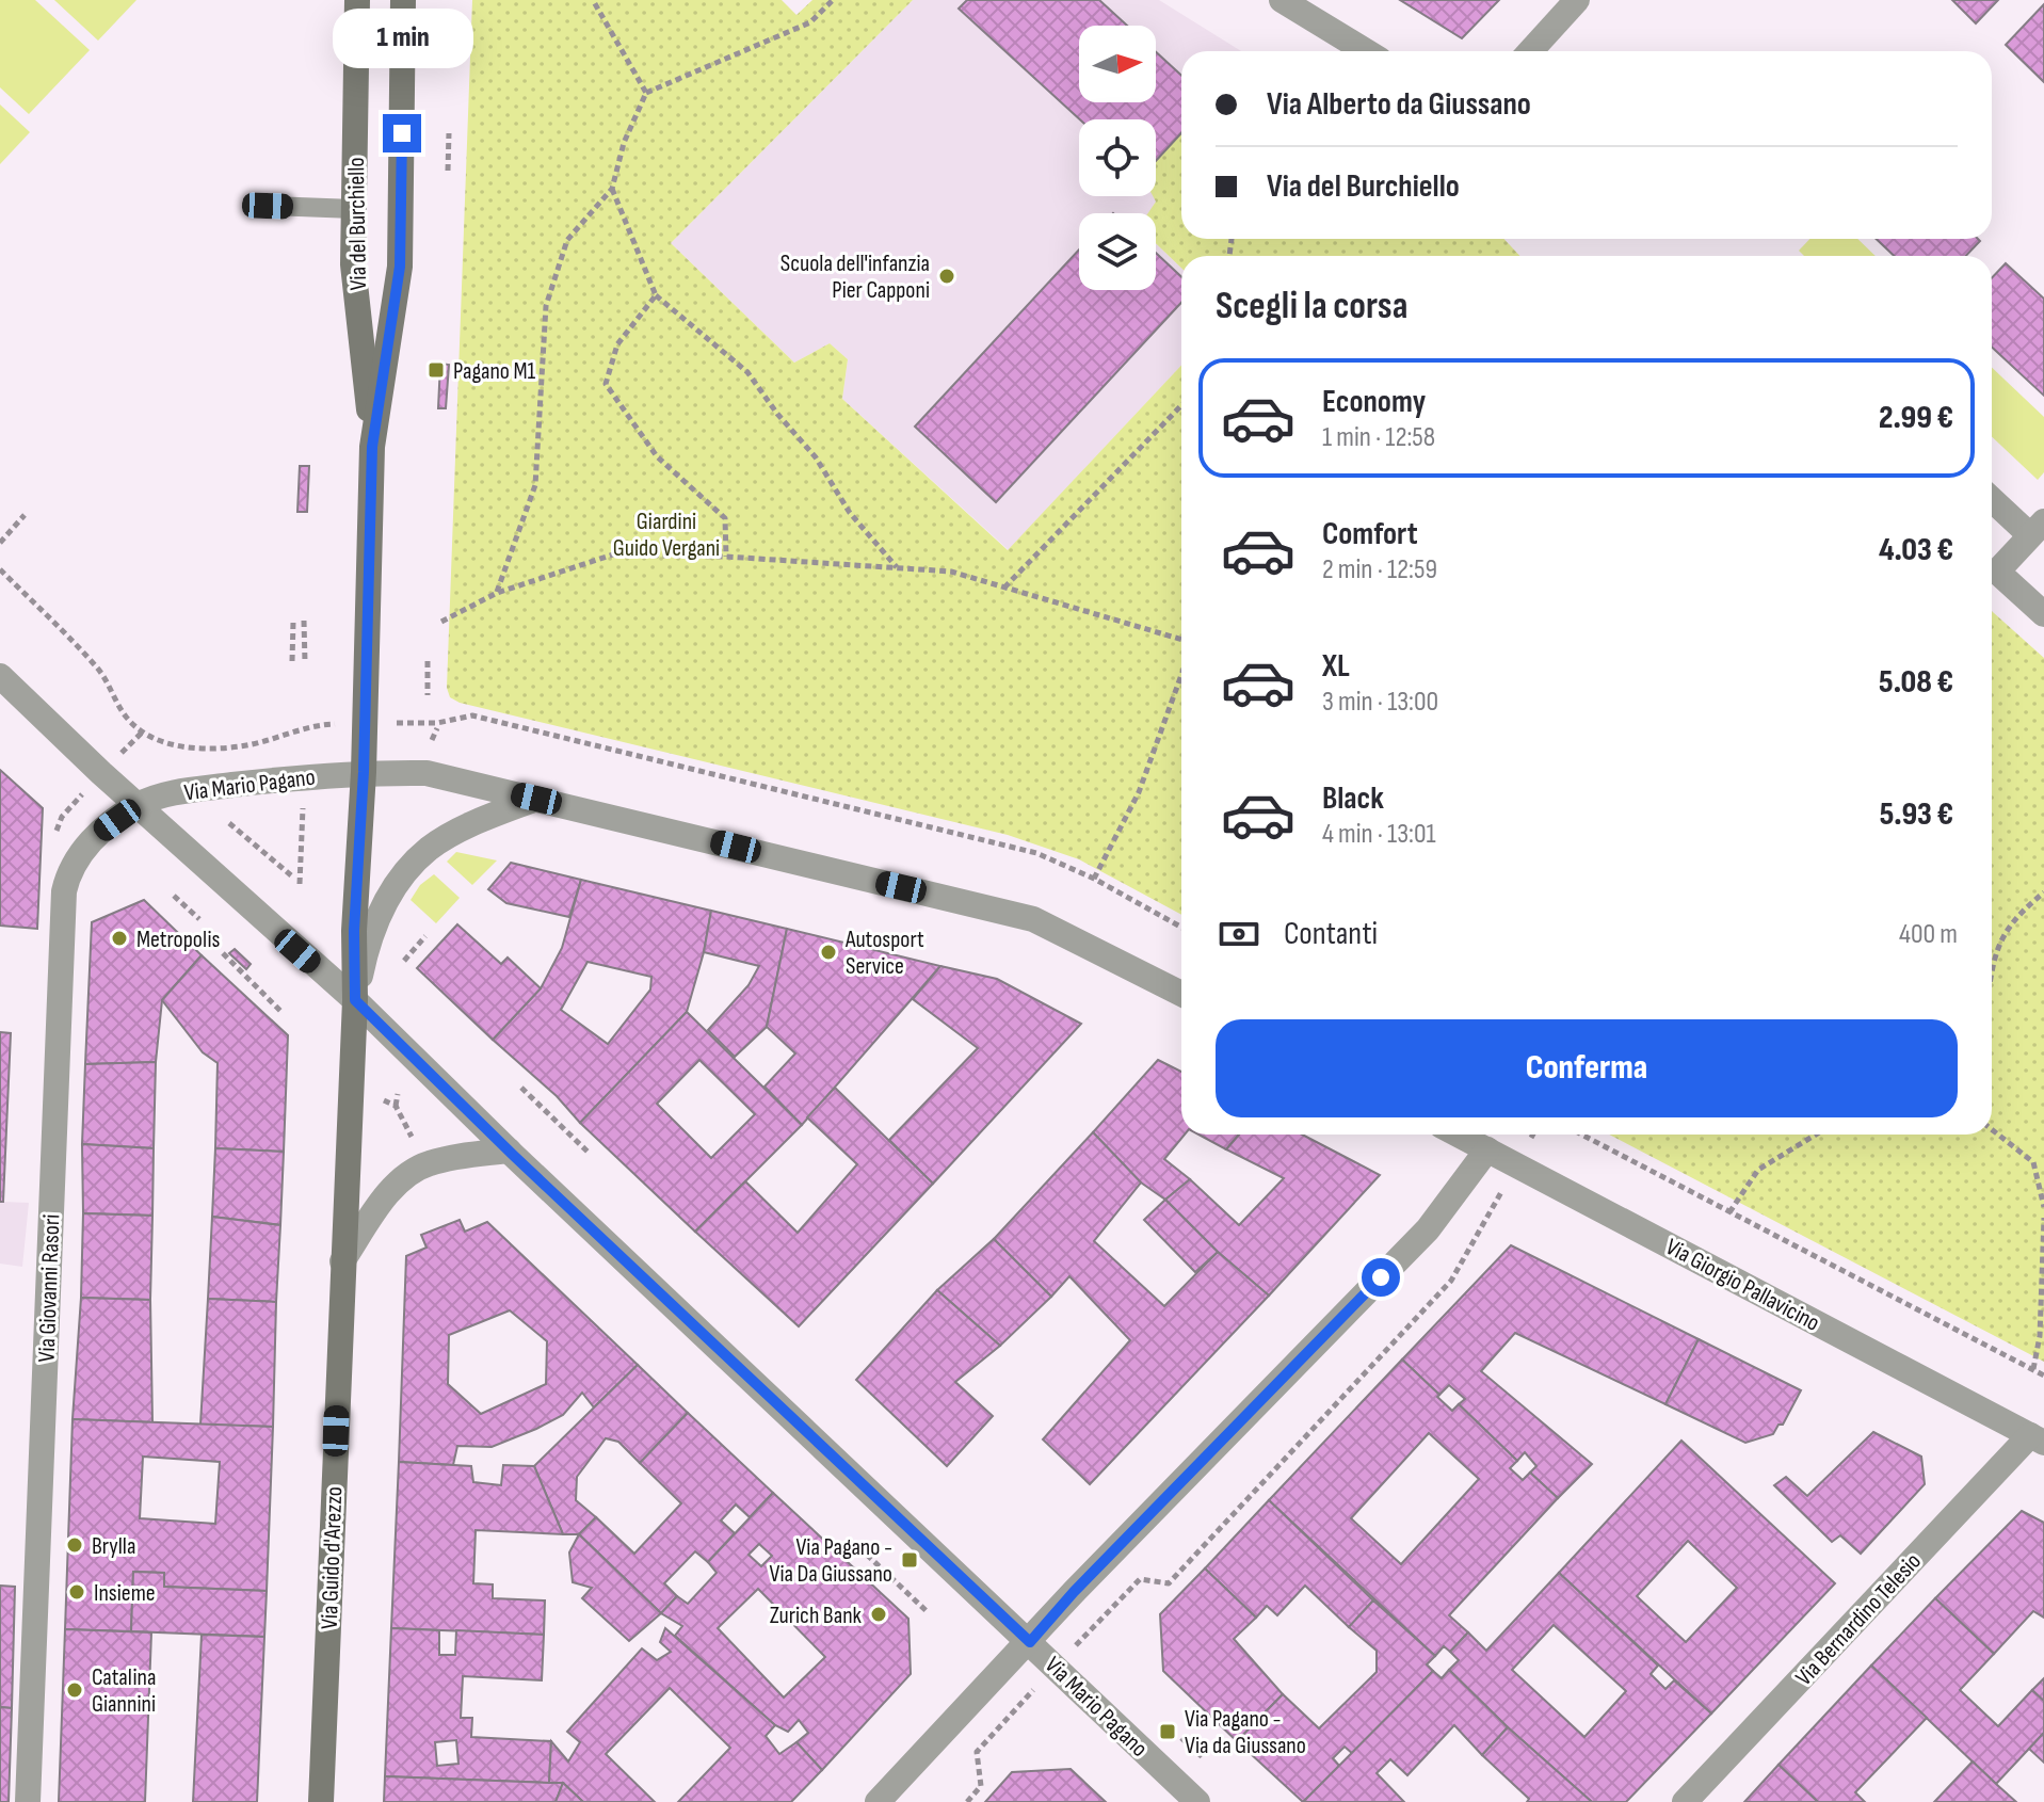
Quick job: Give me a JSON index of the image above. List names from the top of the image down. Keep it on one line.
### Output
{"streets":{"main road":["Via del Burchiello","Via Guido d'Arezzo"],"street":["Via Mario Pagano","Via Giorgio Pallavicino","Via Giovanni Rasori","Via Bernardino Telesio"]},"crossings":[["Via del Burchiello","Via Mario Pagano"],["Via del Burchiello","Via Guido d'Arezzo"],["Via Mario Pagano","Via Giovanni Rasori"],["Via Mario Pagano","Via Guido d'Arezzo"],["Via Giorgio Pallavicino","Via Bernardino Telesio"]],"parks":["Giardini Guido Vergani"],"places":{"other":["Scuola dell'infanzia Pier Capponi","Metropolis","Autosport Service","Brylla","Insieme","Zurich Bank","Catalina Giannini"],"transit":["Pagano M1","Via Pagano - Via Da Giussano","Via Pagano - Via da Giussano"]},"north":"right","page":{"bubble":"1 min","banner":["Via Alberto da Giussano","Via del Burchiello"],"heading":"Scegli la corsa","list":[{"name":"Economy","note":"1 min · 12:58","value":"2.99 €"},{"name":"Comfort","note":"2 min · 12:59","value":"4.03 €"},{"name":"XL","note":"3 min · 13:00","value":"5.08 €"},{"name":"Black","note":"4 min · 13:01","value":"5.93 €"}],"pay":["Contanti","400 m"],"buttons":"Conferma"}}
